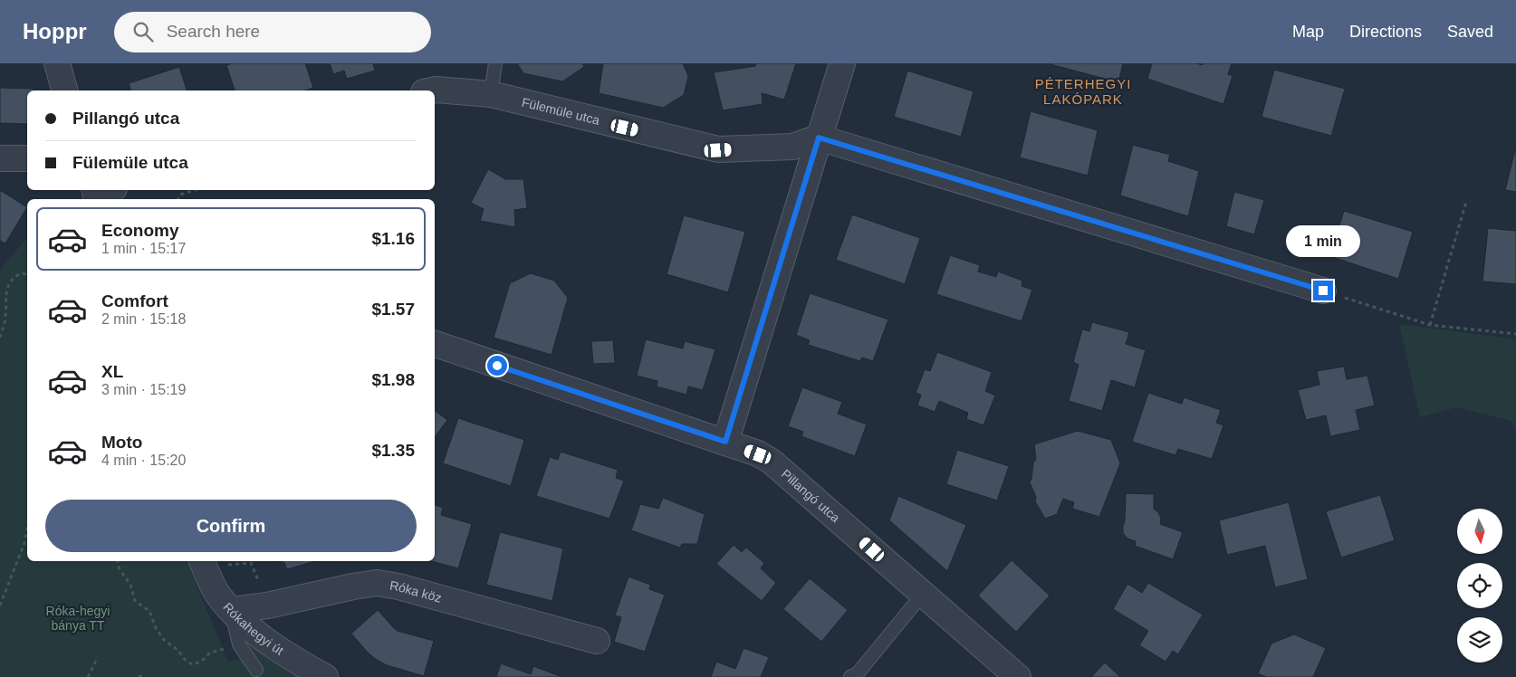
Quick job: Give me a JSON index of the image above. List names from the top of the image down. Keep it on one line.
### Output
{"streets":{"street":["Fülemüle utca","Pillangó utca","Róka köz","Rókahegyi út"]},"crossings":[["Róka köz","Rókahegyi út"]],"districts":["PÉTERHEGYI LAKÓPARK"],"parks":["Róka-hegyi bánya TT"],"north":"bottom","page":{"header":"Hoppr","search":"Search here","nav":["Map","Directions","Saved"],"banner":["Pillangó utca","Fülemüle utca"],"list":[{"name":"Economy","note":"1 min · 15:17","value":"$1.16"},{"name":"Comfort","note":"2 min · 15:18","value":"$1.57"},{"name":"XL","note":"3 min · 15:19","value":"$1.98"},{"name":"Moto","note":"4 min · 15:20","value":"$1.35"}],"bubble":"1 min","buttons":"Confirm"}}
